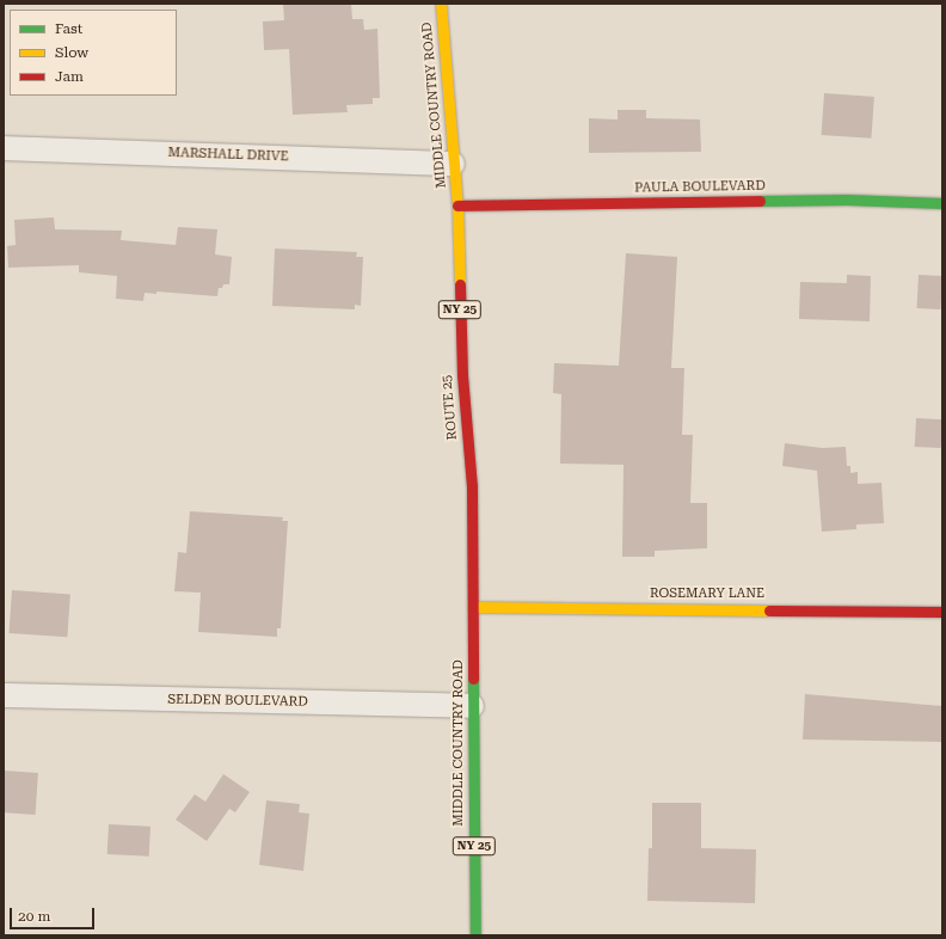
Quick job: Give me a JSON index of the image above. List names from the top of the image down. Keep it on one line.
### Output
{"streets":{"street":["MIDDLE COUNTRY ROAD","MARSHALL DRIVE","PAULA BOULEVARD","NY 25","ROUTE 25","ROSEMARY LANE","SELDEN BOULEVARD"]},"crossings":[["MIDDLE COUNTRY ROAD","MARSHALL DRIVE"],["MIDDLE COUNTRY ROAD","PAULA BOULEVARD"],["MIDDLE COUNTRY ROAD","ROUTE 25"],["MIDDLE COUNTRY ROAD","ROSEMARY LANE"],["MIDDLE COUNTRY ROAD","SELDEN BOULEVARD"],["PAULA BOULEVARD","ROUTE 25"],["ROUTE 25","ROSEMARY LANE"]],"legend":["Fast","Slow","Jam"],"scale_bar":"20 m"}
